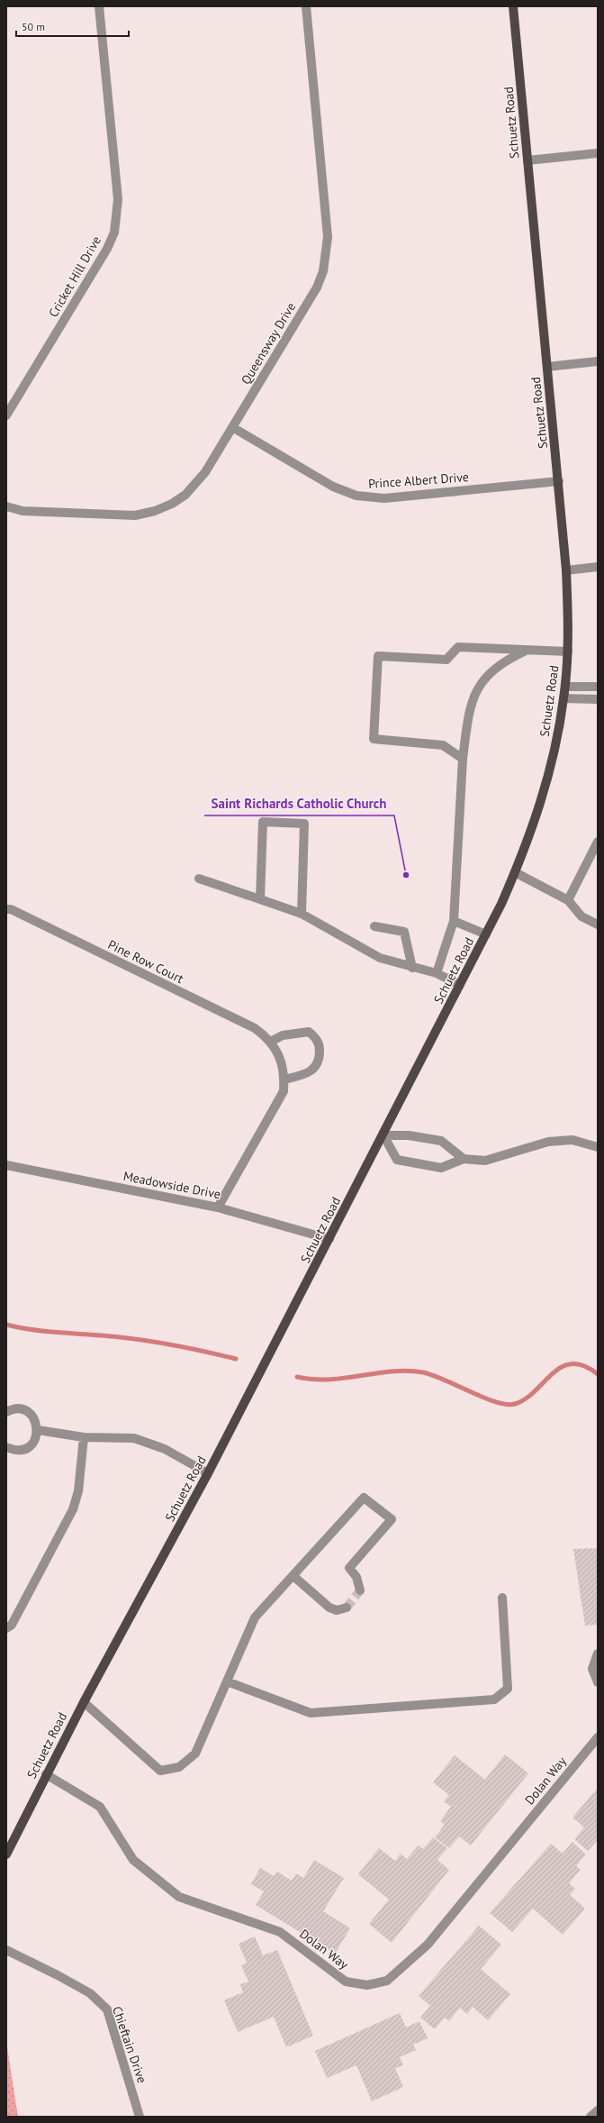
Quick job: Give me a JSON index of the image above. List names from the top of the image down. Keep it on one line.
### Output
{"streets":{"main road":["Schuetz Road"],"street":["Cricket Hill Drive","Queensway Drive","Prince Albert Drive","Pine Row Court","Meadowside Drive","Dolan Way","Chieftain Drive"]},"crossings":[["Schuetz Road","Prince Albert Drive"],["Schuetz Road","Meadowside Drive"],["Schuetz Road","Dolan Way"],["Queensway Drive","Prince Albert Drive"],["Pine Row Court","Meadowside Drive"]],"places":["Saint Richards Catholic Church"],"scale_bar":"50 m"}
